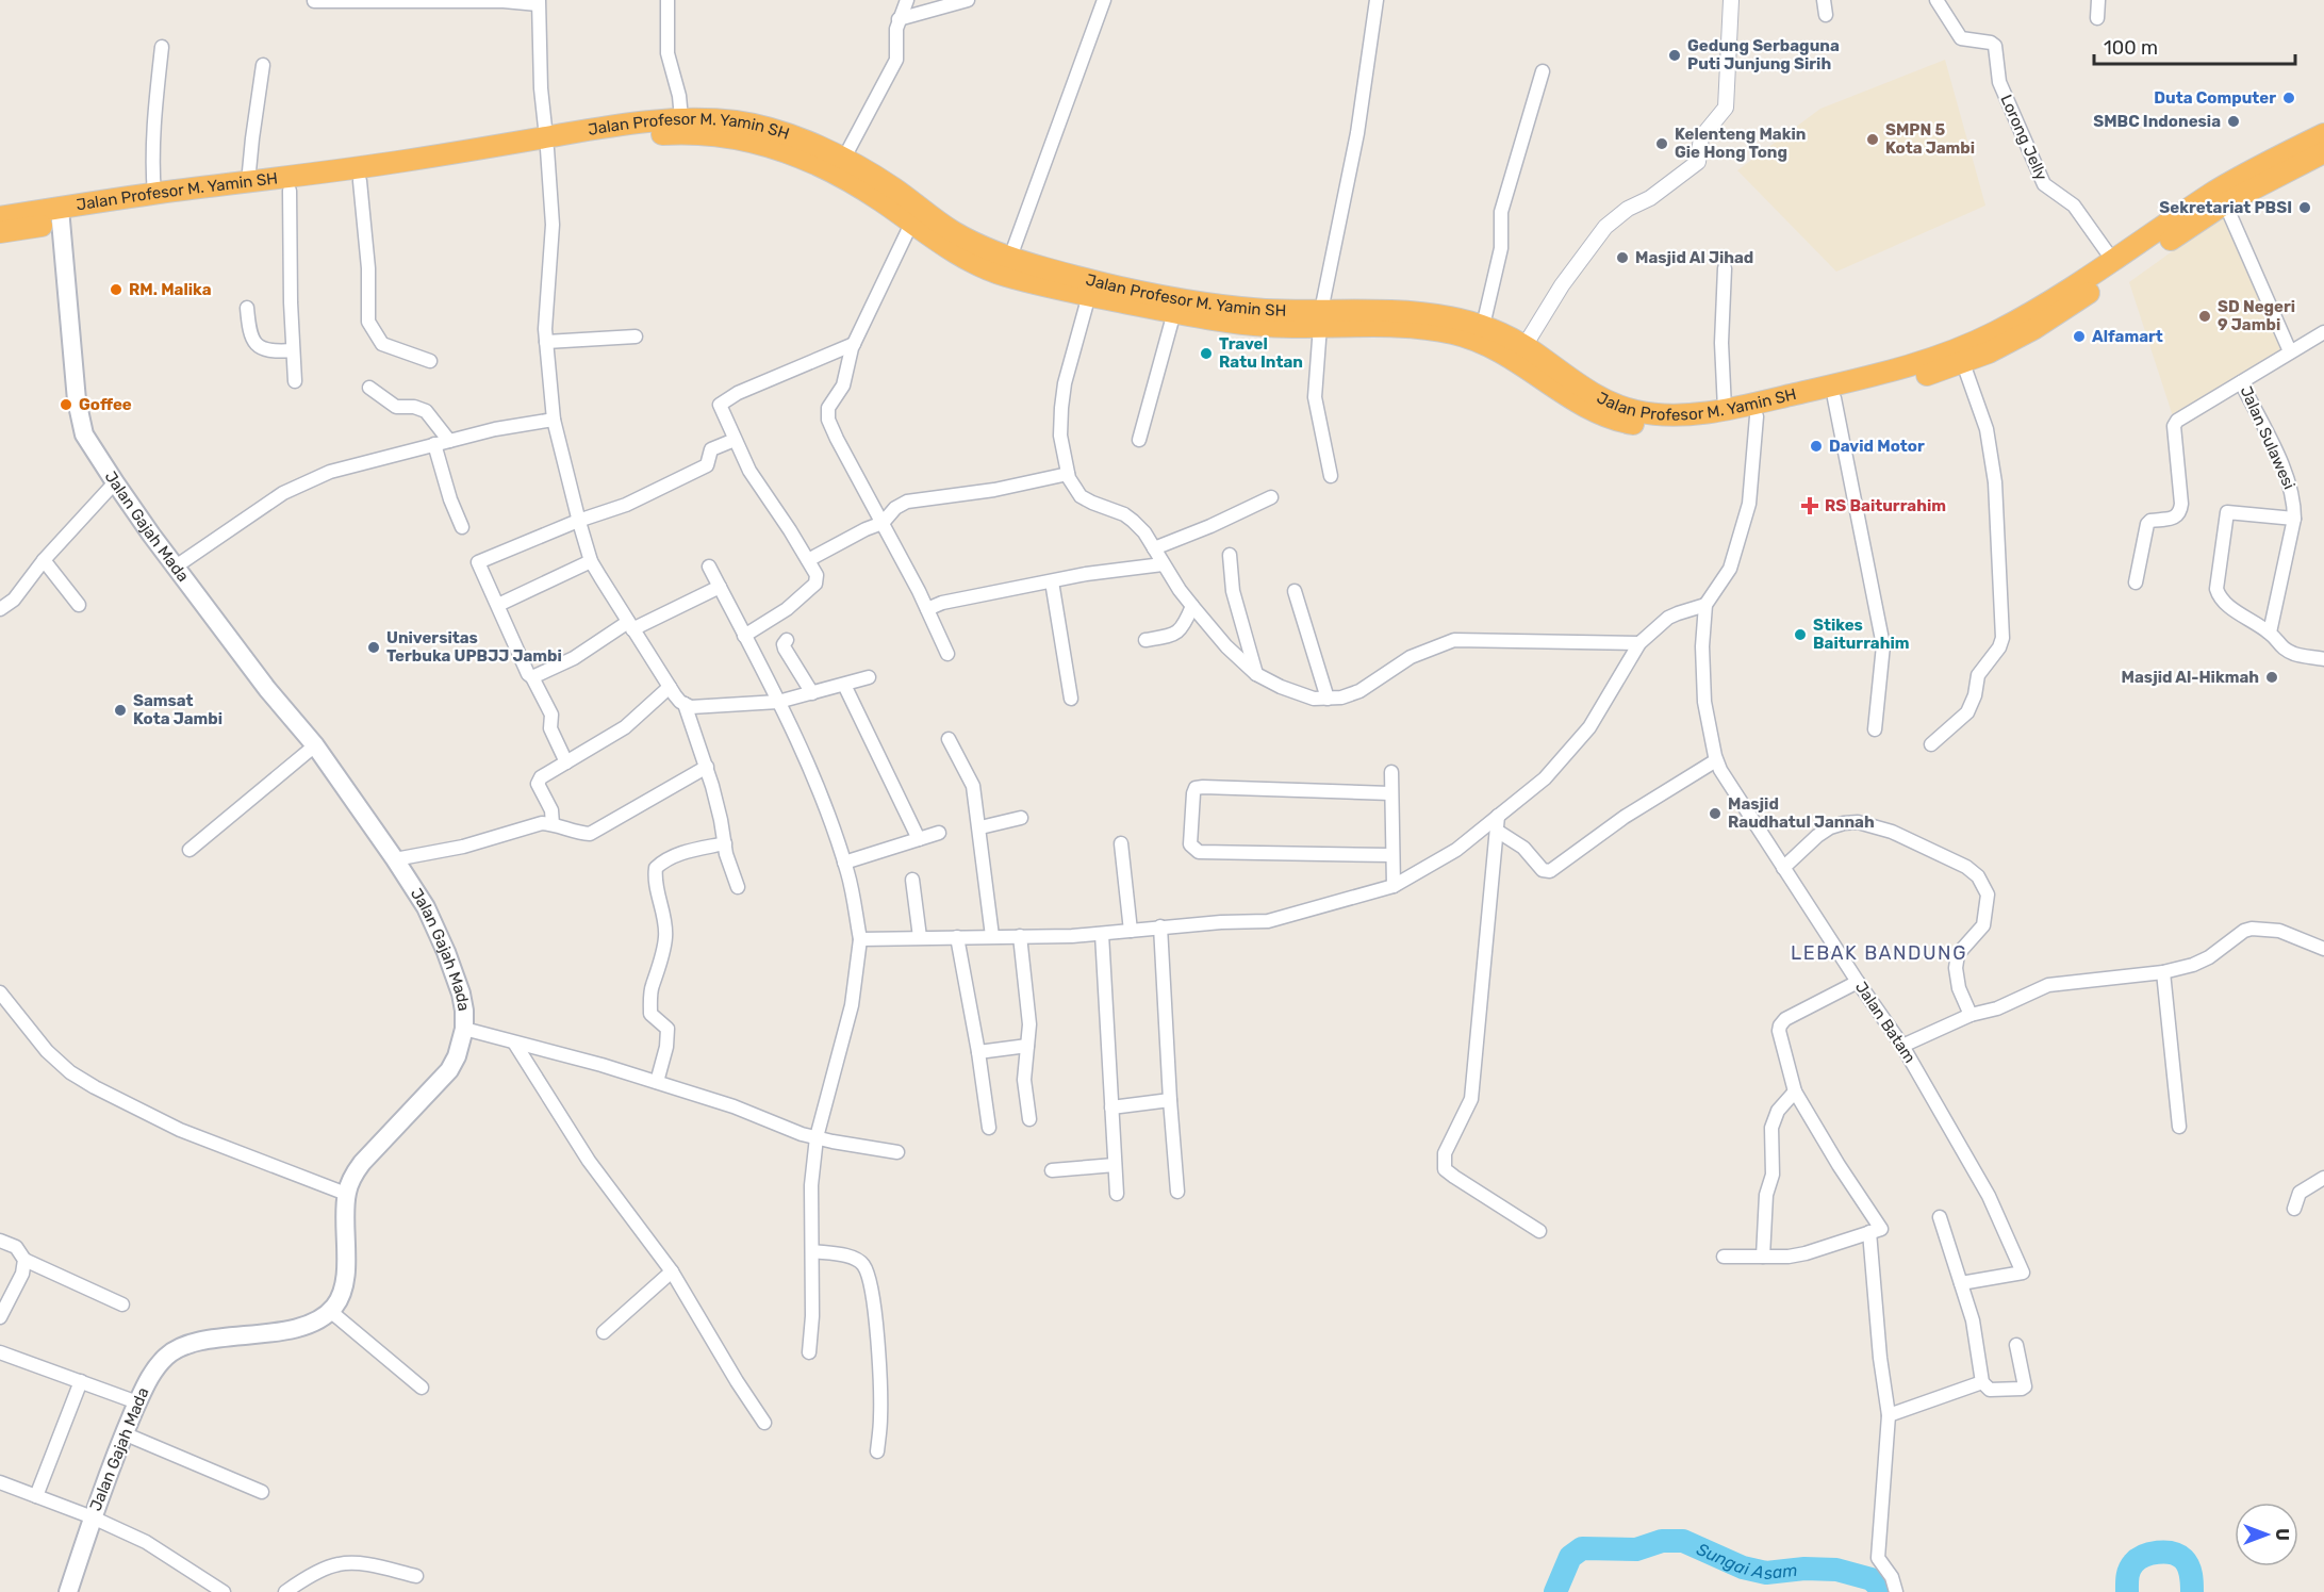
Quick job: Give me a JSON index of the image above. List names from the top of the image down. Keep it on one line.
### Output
{"streets":{"highway":["Jalan Profesor M. Yamin SH"],"main road":["Jalan Gajah Mada"],"street":["Lorong Jelly","Jalan Sulawesi","Jalan Batam"]},"crossings":[["Jalan Profesor M. Yamin SH","Lorong Jelly"],["Jalan Profesor M. Yamin SH","Jalan Gajah Mada"],["Jalan Profesor M. Yamin SH","Jalan Batam"]],"districts":["LEBAK BANDUNG"],"water":["Sungai Asam"],"places":{"other":["Gedung Serbaguna Puti Junjung Sirih","Duta Computer","SMBC Indonesia","SMPN 5 Kota Jambi","Kelenteng Makin Gie Hong Tong","Sekretariat PBSI","Masjid Al Jihad","RM. Malika","SD Negeri 9 Jambi","Alfamart","Travel Ratu Intan","Goffee","David Motor","Stikes Baiturrahim","Universitas Terbuka UPBJJ Jambi","Masjid Al-Hikmah","Samsat Kota Jambi","Masjid Raudhatul Jannah"],"health":["RS Baiturrahim"]},"scale_bar":"100 m","north":"right"}
